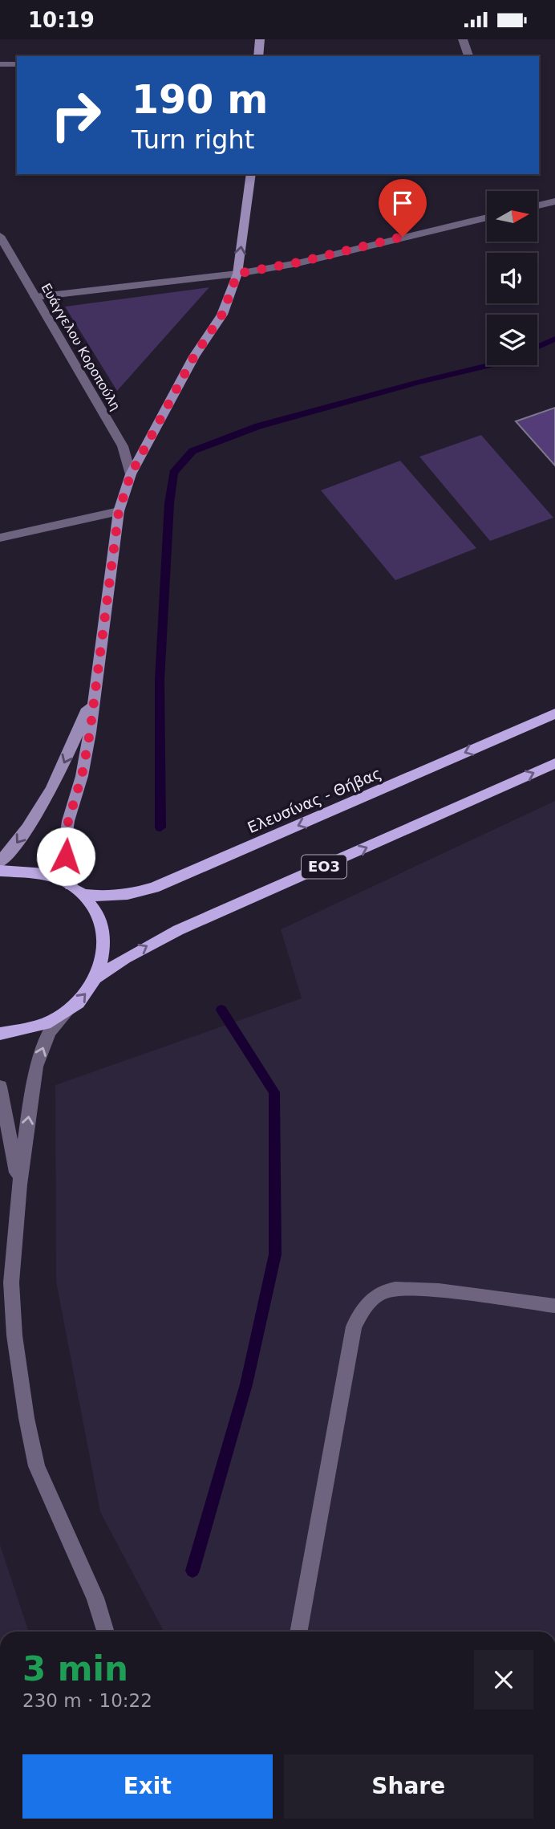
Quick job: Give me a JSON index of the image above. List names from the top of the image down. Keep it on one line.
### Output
{"streets":{"main road":["Ελευσίνας - Θήβας","ΕΟ3"],"street":["Ευάγγελου Κοροπούλη"]},"crossings":[["Ελευσίνας - Θήβας","ΕΟ3"]],"north":"right","page":{"status":"10:19","turn":["190 m","Turn right"],"heading":["3 min","230 m · 10:22"],"buttons":["Exit","Share"]}}
